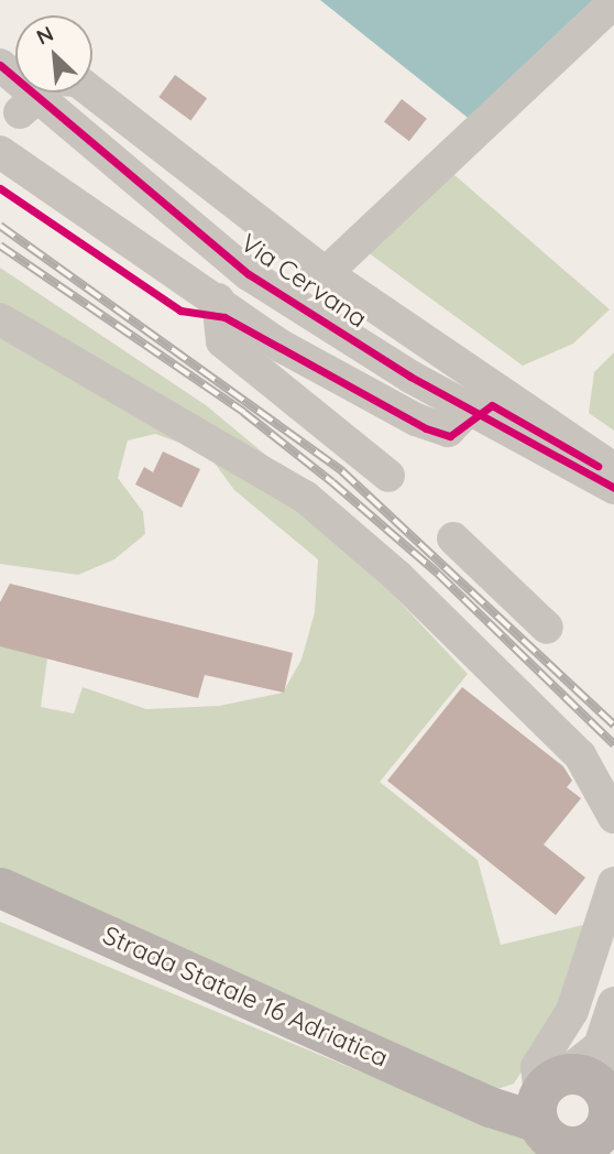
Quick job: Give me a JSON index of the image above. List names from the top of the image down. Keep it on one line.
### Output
{"streets":{"main road":["Strada Statale 16 Adriatica"],"street":["Via Cervana"]},"north":"top left"}
